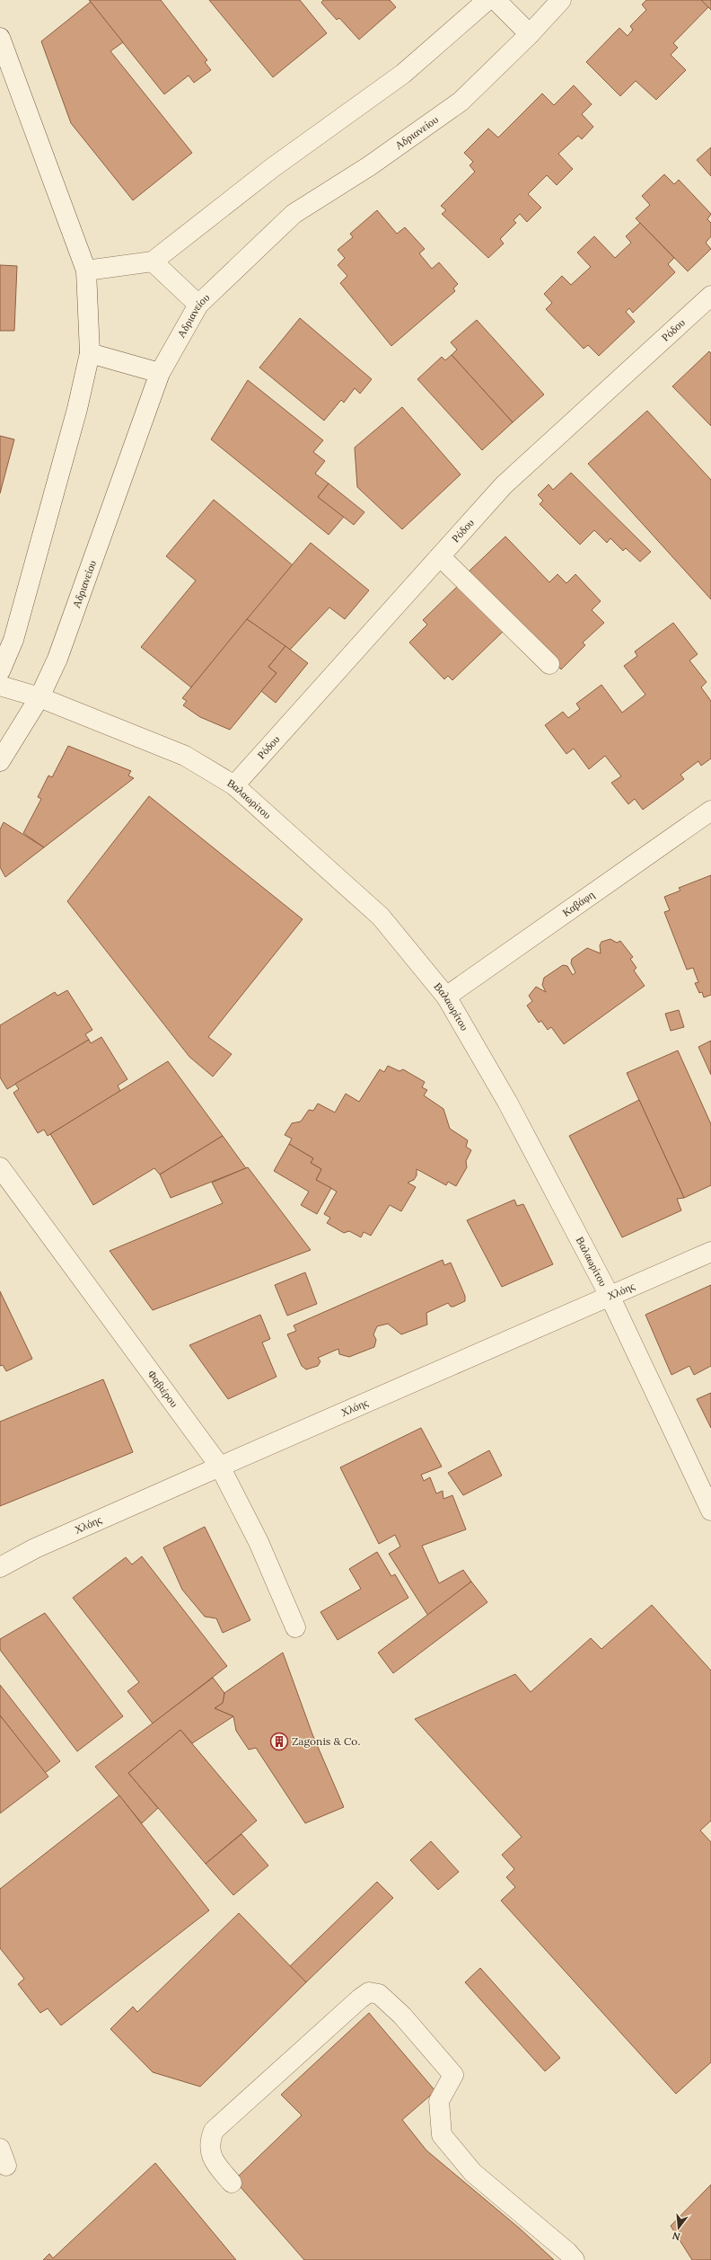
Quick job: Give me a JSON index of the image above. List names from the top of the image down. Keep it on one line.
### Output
{"streets":{"street":["Αδριανείου","Ρόδου","Βαλαωρίτου","Καβάφη","Χλόης","Φαβιέρου"]},"crossings":[["Αδριανείου","Βαλαωρίτου"],["Ρόδου","Βαλαωρίτου"],["Βαλαωρίτου","Καβάφη"],["Βαλαωρίτου","Χλόης"],["Χλόης","Φαβιέρου"]],"places":{"building":["Zagonis & Co."]},"north":"bottom"}
